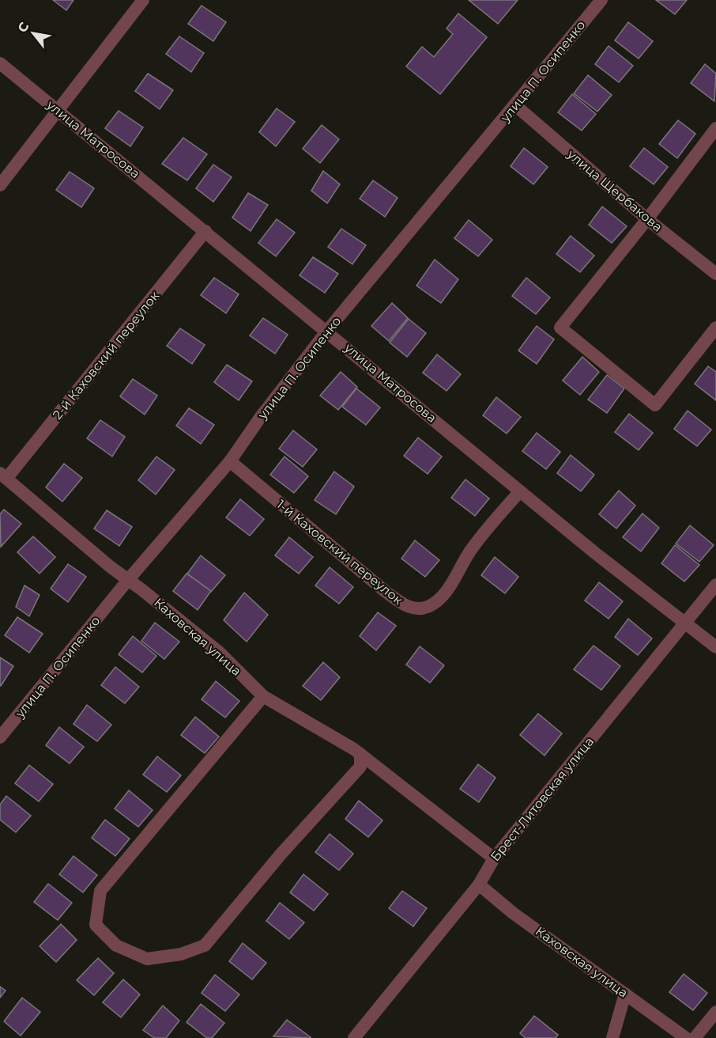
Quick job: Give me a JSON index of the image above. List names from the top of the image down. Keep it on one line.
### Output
{"streets":{"street":["улица П. Осипенко","улица Матросова","улица Щербакова","2-й Каховский переулок","1-й Каховский переулок","Каховская улица","Брест-Литовская улица"]},"crossings":[["улица П. Осипенко","улица Матросова"],["улица П. Осипенко","улица Щербакова"],["улица П. Осипенко","1-й Каховский переулок"],["улица П. Осипенко","Каховская улица"],["улица Матросова","2-й Каховский переулок"],["улица Матросова","1-й Каховский переулок"],["улица Матросова","Брест-Литовская улица"],["2-й Каховский переулок","Каховская улица"],["Каховская улица","Брест-Литовская улица"]],"north":"top left"}
